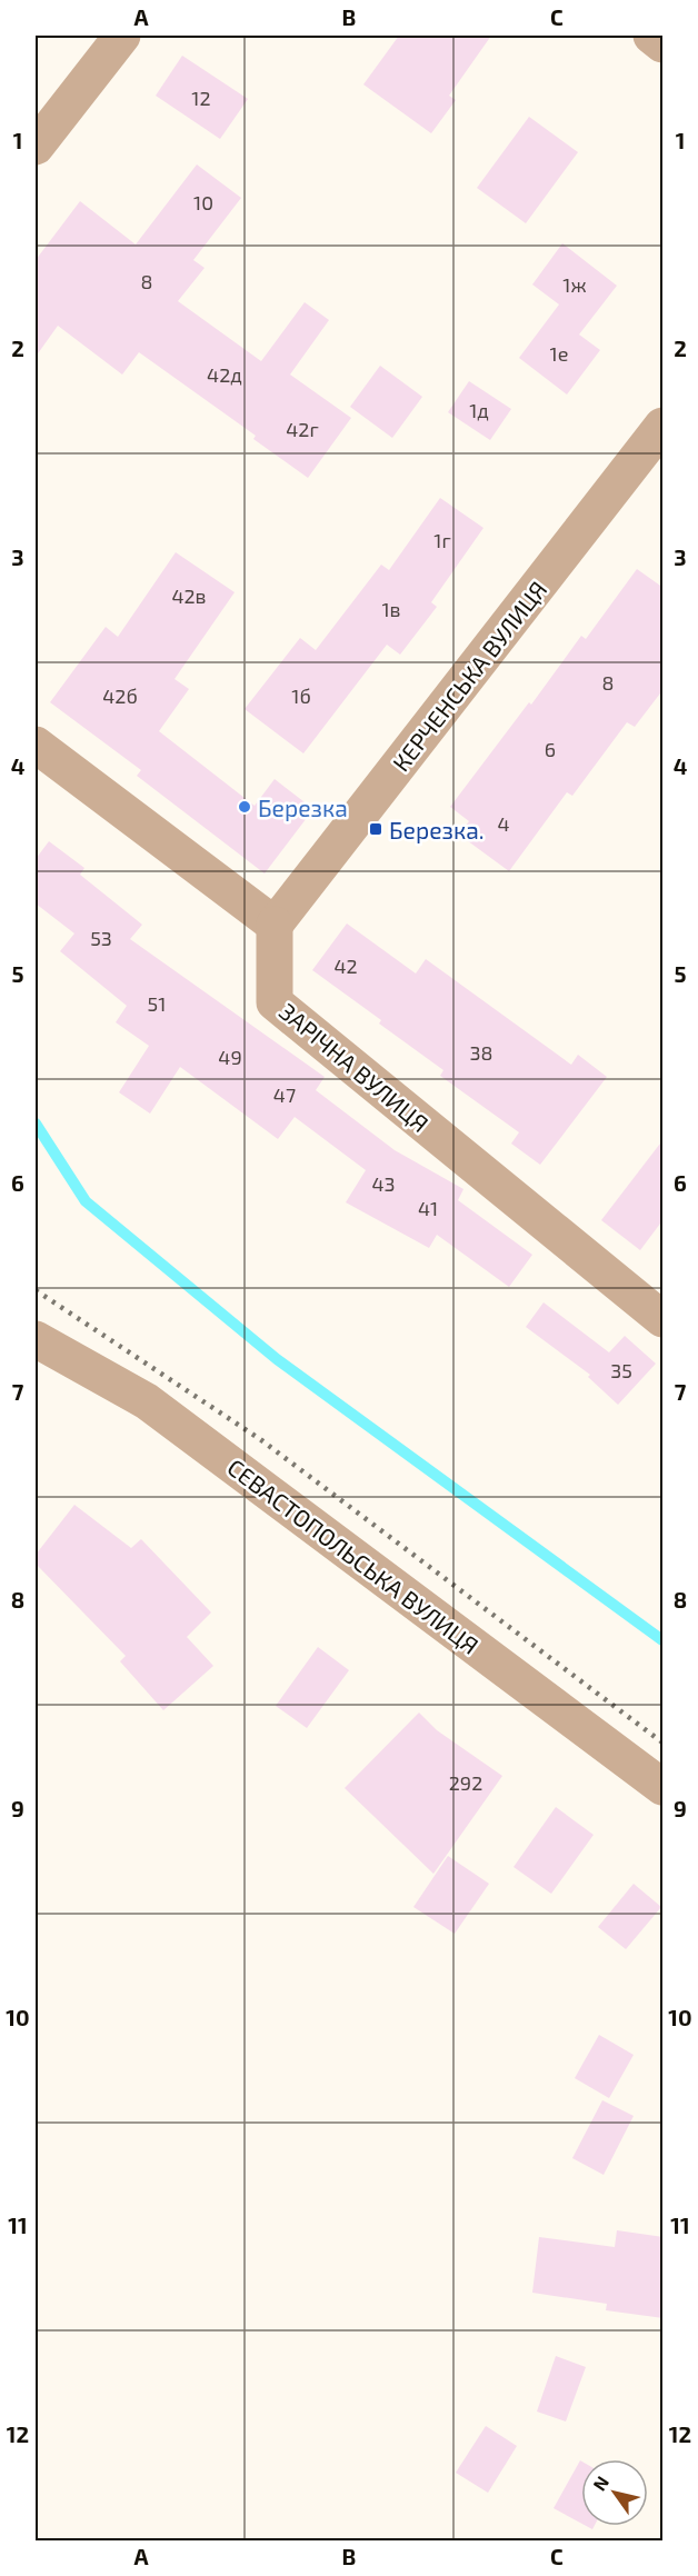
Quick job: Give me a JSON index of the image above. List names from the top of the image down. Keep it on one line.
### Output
{"streets":{"street":["КЕРЧЕНСЬКА ВУЛИЦЯ","ЗАРІЧНА ВУЛИЦЯ","СЕВАСТОПОЛЬСЬКА ВУЛИЦЯ"]},"crossings":[["КЕРЧЕНСЬКА ВУЛИЦЯ","ЗАРІЧНА ВУЛИЦЯ"]],"places":{"other":["Березка"],"transit":["Березка."]},"house_numbers":["12","10","8","1ж","1е","42д","1д","42г","1г","42в","1в","8","42б","1б","6","4","53","42","51","38","49","47","43","41","35","292"],"north":"top left","grid":{"columns":["A","B","C"],"rows":["1","2","3","4","5","6","7","8","9","10","11","12"]}}
